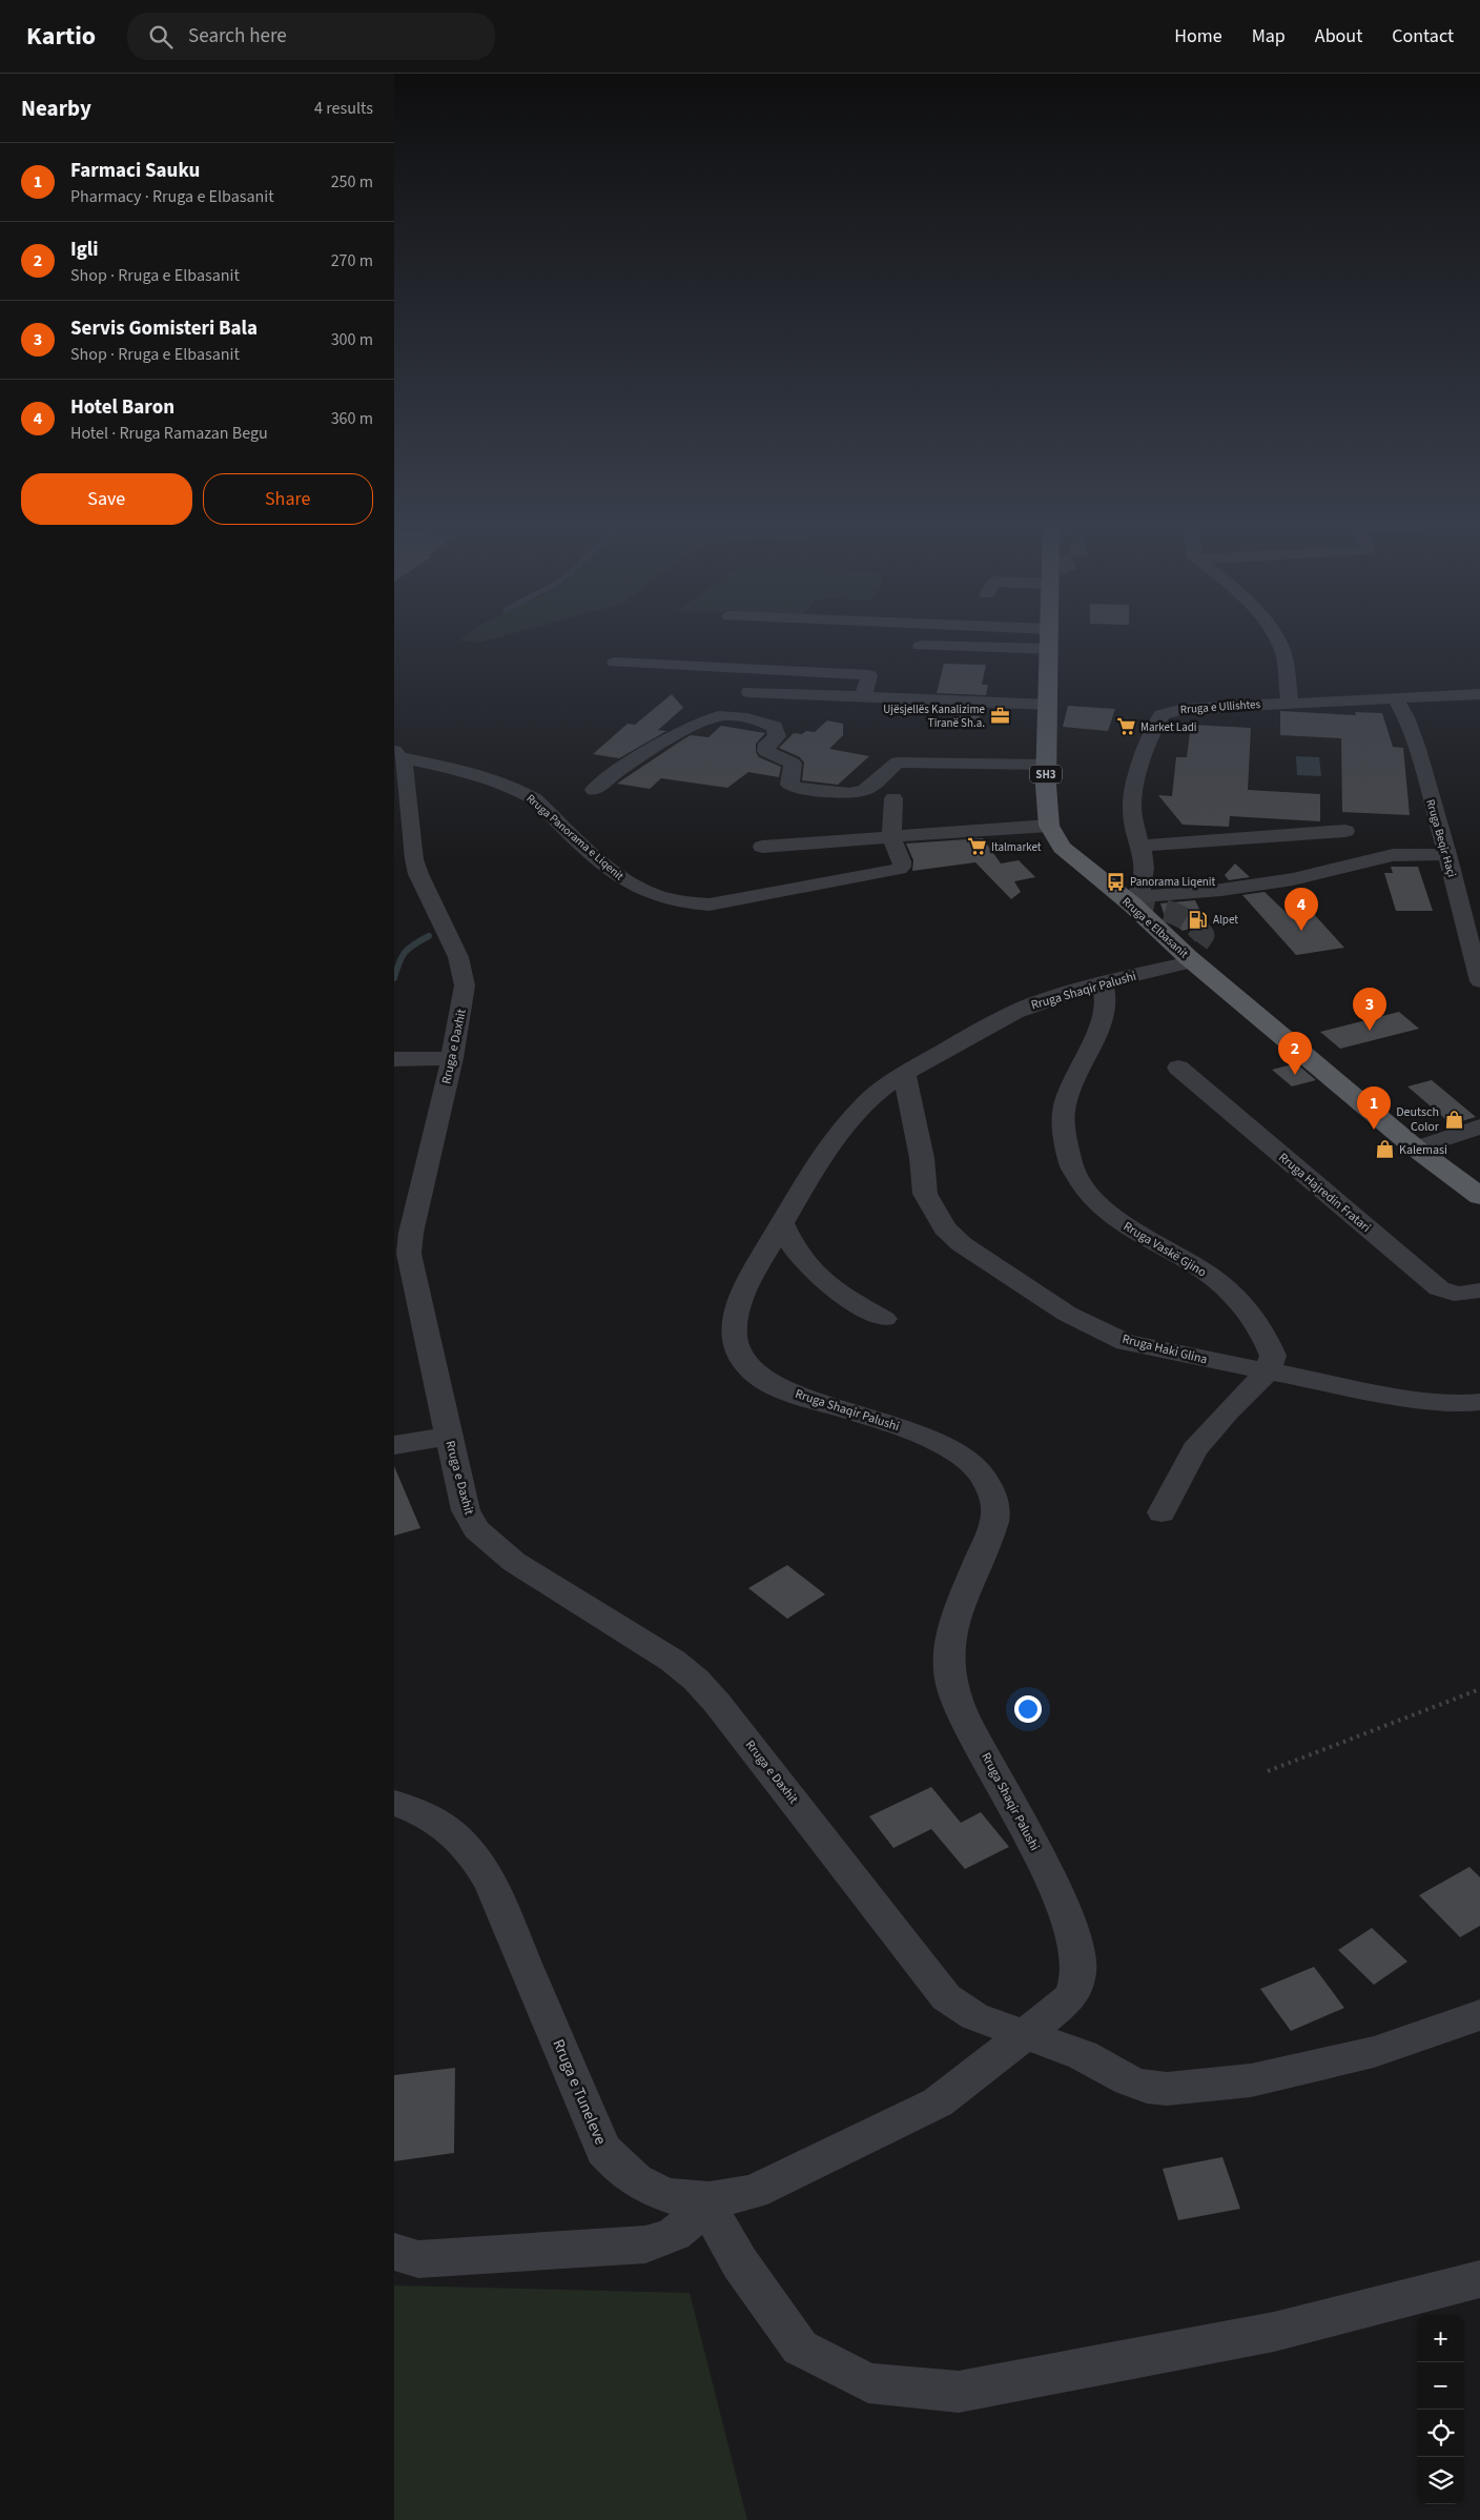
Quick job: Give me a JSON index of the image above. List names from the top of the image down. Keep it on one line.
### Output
{"streets":{"main road":["SH3","Rruga e Elbasanit"],"street":["Rruga e Ullishtes","Rruga Panorama e Liqenit","Rruga Beqir Haçi","Rruga Shaqir Palushi","Rruga e Daxhit","Rruga Hajredin Fratari","Rruga Vaskë Gjino","Rruga Haki Glina","Rruga e Tuneleve"]},"crossings":[["Rruga e Ullishtes","Rruga Beqir Haçi"],["Rruga e Ullishtes","Rruga e Elbasanit"],["SH3","Rruga e Elbasanit"],["Rruga Panorama e Liqenit","Rruga e Daxhit"],["Rruga e Elbasanit","Rruga Shaqir Palushi"],["Rruga Shaqir Palushi","Rruga e Daxhit"],["Rruga Shaqir Palushi","Rruga Vaskë Gjino"],["Rruga Shaqir Palushi","Rruga Haki Glina"],["Rruga Shaqir Palushi","Rruga e Tuneleve"],["Rruga e Daxhit","Rruga e Tuneleve"],["Rruga Vaskë Gjino","Rruga Haki Glina"]],"places":{"office":["Ujësjellës Kanalizime Tiranë Sh.a."],"supermarket":["Market Ladi","Italmarket"],"bus stop":["Panorama Liqenit"],"fuel station":["Alpet"],"shop":["Deutsch Color","Kalemasi"]},"page":{"header":"Kartio","search":"Search here","nav":["Home","Map","About","Contact"],"heading":["Nearby","4 results"],"list":[{"mark":"1","name":"Farmaci Sauku","note":"Pharmacy · Rruga e Elbasanit","value":"250 m"},{"mark":"2","name":"Igli","note":"Shop · Rruga e Elbasanit","value":"270 m"},{"mark":"3","name":"Servis Gomisteri Bala","note":"Shop · Rruga e Elbasanit","value":"300 m"},{"mark":"4","name":"Hotel Baron","note":"Hotel · Rruga Ramazan Begu","value":"360 m"}],"buttons":["Save","Share"],"pins":["4","3","2","1"],"map_buttons":["+","−"]}}
